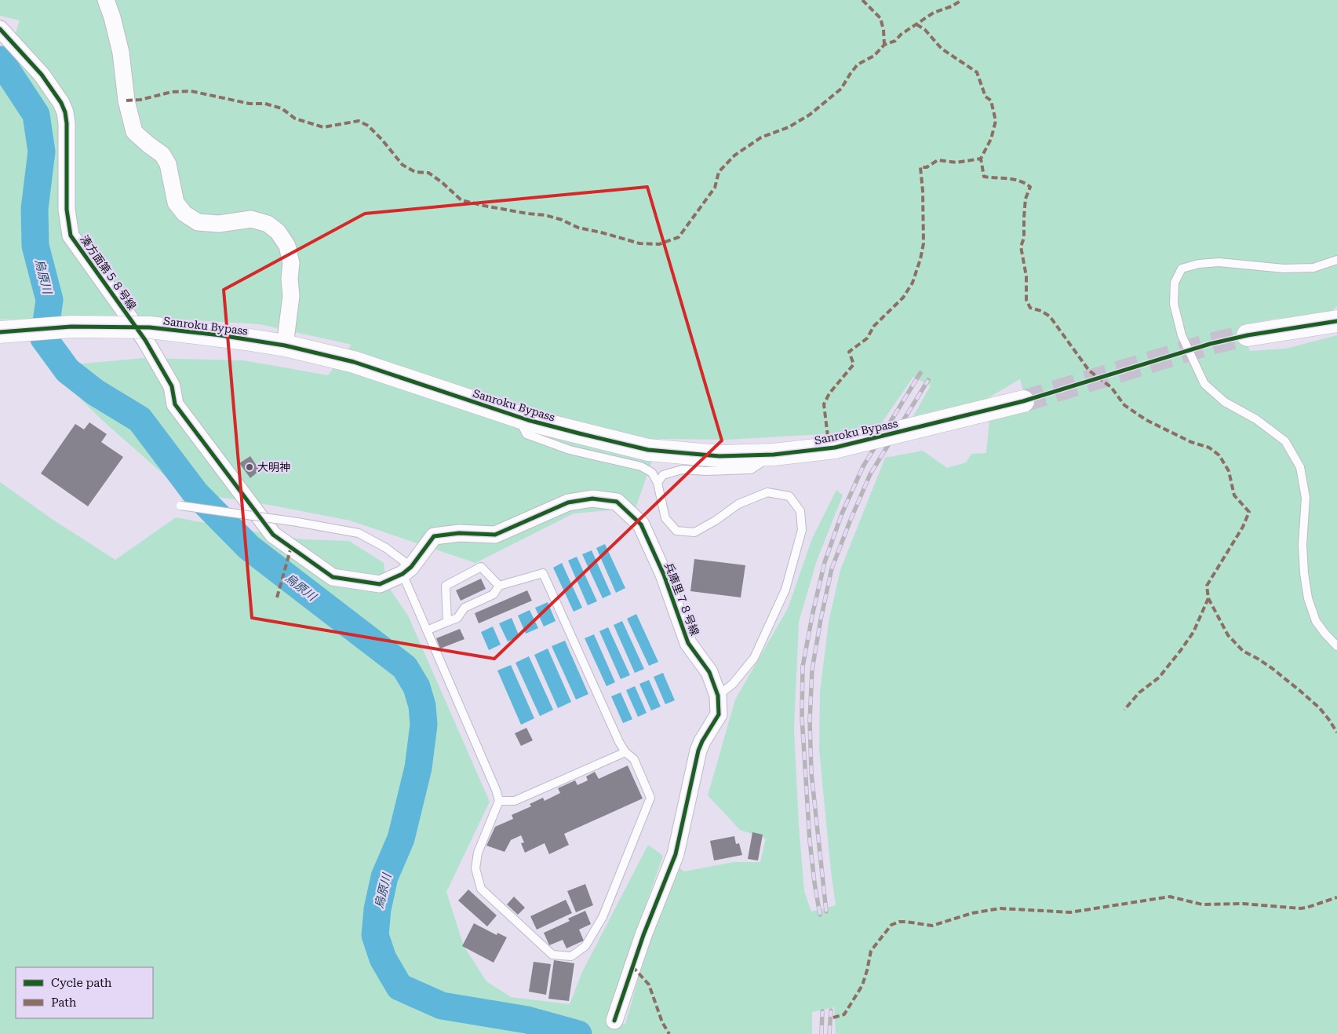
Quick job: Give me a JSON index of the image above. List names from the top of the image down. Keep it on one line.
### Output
{"streets":{"street":["湊方面第５８号線","Sanroku Bypass","兵庫里７８号線"]},"crossings":[["湊方面第５８号線","兵庫里７８号線"]],"water":["烏原川"],"places":["大明神"],"legend":["Cycle path","Path"]}
